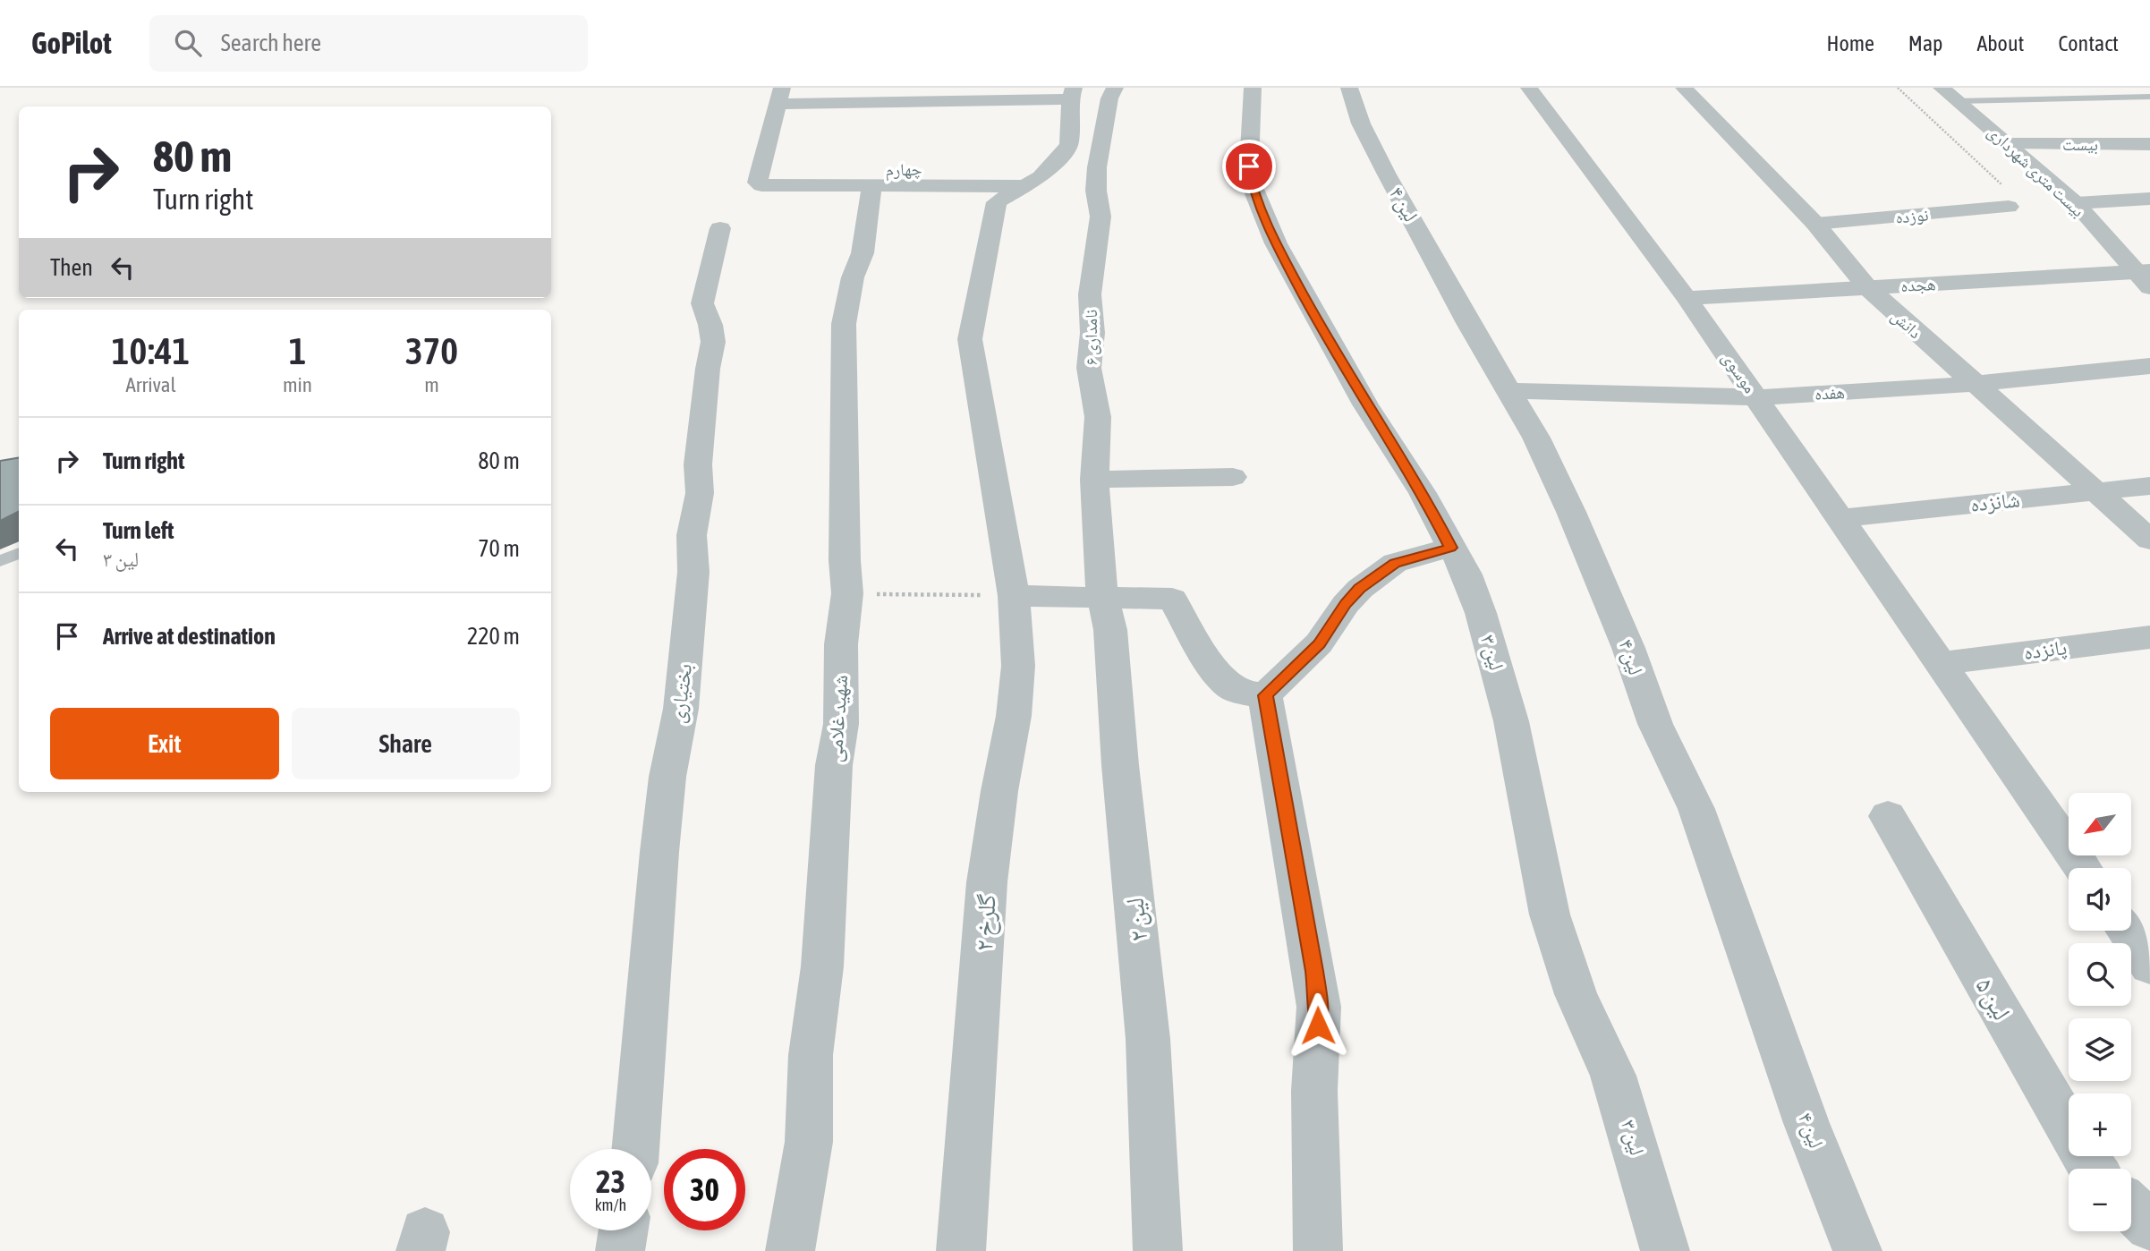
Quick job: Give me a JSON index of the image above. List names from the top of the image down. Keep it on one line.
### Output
{"streets":{"street":["بیست","چهارم","بیست متری شهرداری","لین ۴","نوزده","هجده","دانش","نامداری ۶","موسوی","هفده","شانزده","پانزده","لین ۳","بختیاری","شهید غلامی","لین ۲","گلرخ ۲","لین ۵"]},"crossings":[["بیست","بیست متری شهرداری"],["چهارم","گلرخ ۲"],["بیست متری شهرداری","هجده"],["لین ۴","هفده"],["نوزده","دانش"],["هجده","دانش"],["هجده","موسوی"],["دانش","هفده"],["دانش","شانزده"],["نامداری ۶","لین ۲"],["موسوی","هفده"],["موسوی","شانزده"],["موسوی","پانزده"]],"north":"bottom left","page":{"header":"GoPilot","search":"Search here","nav":["Home","Map","About","Contact"],"turn":["80 m","Turn right"],"then":"Then","eta":["10:41","Arrival","1","min","370","m"],"list":[{"name":"Turn right","value":"80 m"},{"name":"Turn left","note":"لین ۳","value":"70 m"},{"name":"Arrive at destination","value":"220 m"}],"buttons":["Exit","Share"],"map_buttons":["+","−"],"speed":"23 km/h","limit":"30"}}
